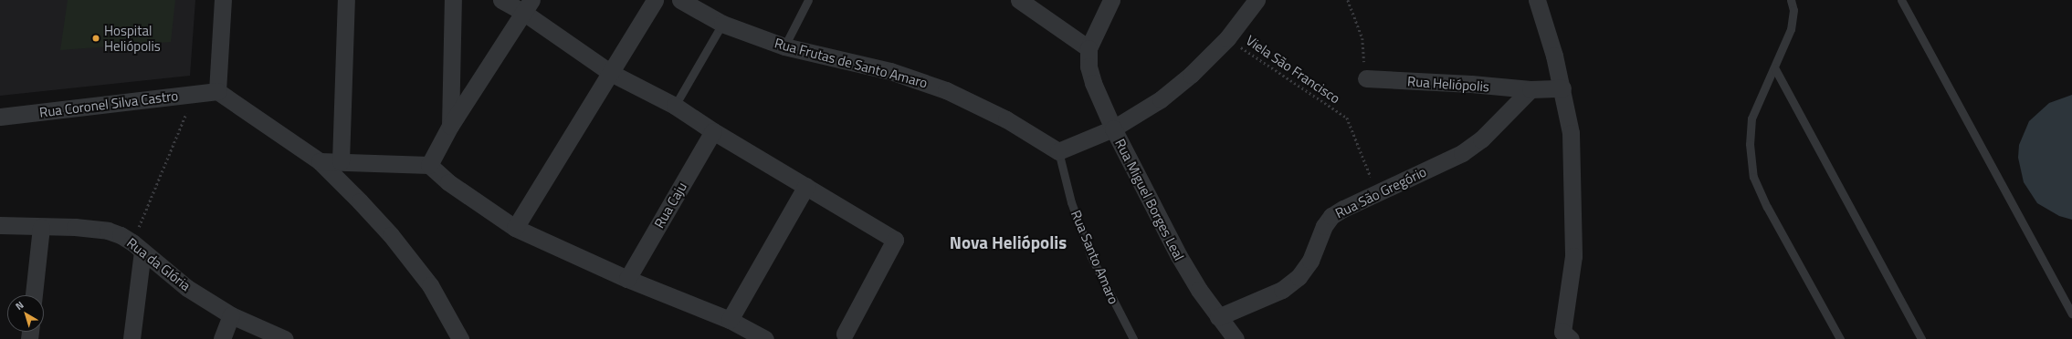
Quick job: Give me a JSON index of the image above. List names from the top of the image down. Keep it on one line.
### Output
{"streets":{"street":["Rua Frutas de Santo Amaro","Rua Heliópolis","Rua Coronel Silva Castro","Rua São Gregório","Rua Miguel Borges Leal","Rua Caju","Rua da Glória"],"lane":["Rua Santo Amaro"],"path":["Viela São Francisco"]},"crossings":[["Rua Frutas de Santo Amaro","Rua Santo Amaro"],["Viela São Francisco","Rua São Gregório"],["Rua Heliópolis","Rua São Gregório"],["Rua São Gregório","Rua Miguel Borges Leal"]],"districts":["Nova Heliópolis"],"places":["Hospital Heliópolis"],"north":"top left"}
